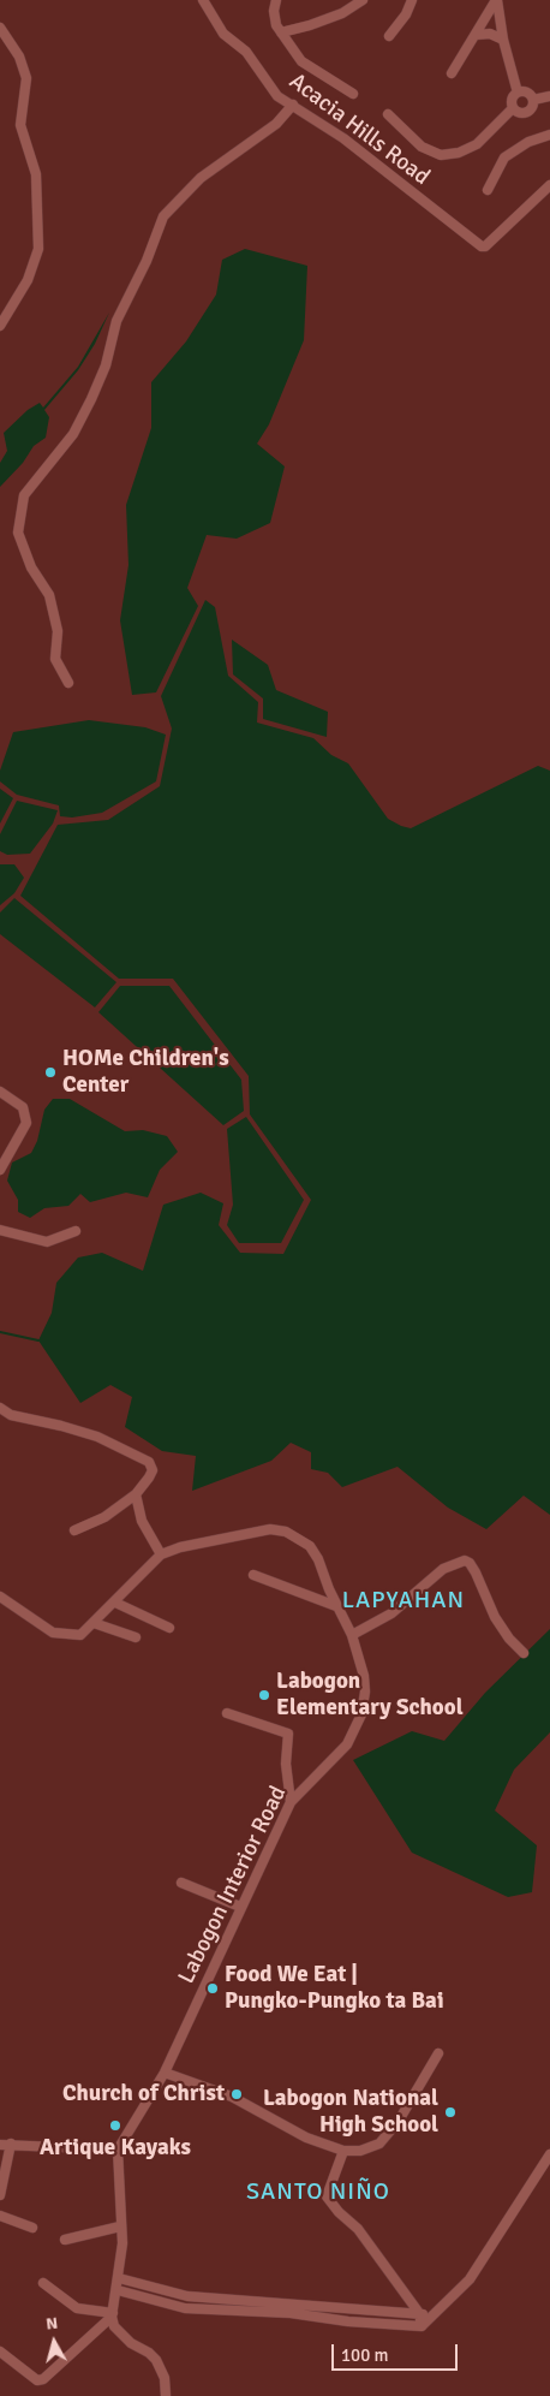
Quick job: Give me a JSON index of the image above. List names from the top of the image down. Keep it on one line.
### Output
{"streets":{"street":["Acacia Hills Road","Labogon Interior Road"]},"districts":["LAPYAHAN","SANTO NIÑO"],"places":["HOMe Children's Center","Labogon Elementary School","Food We Eat | Pungko-Pungko ta Bai","Church of Christ","Labogon National High School","Artique Kayaks"],"scale_bar":"100 m","north":"top"}
